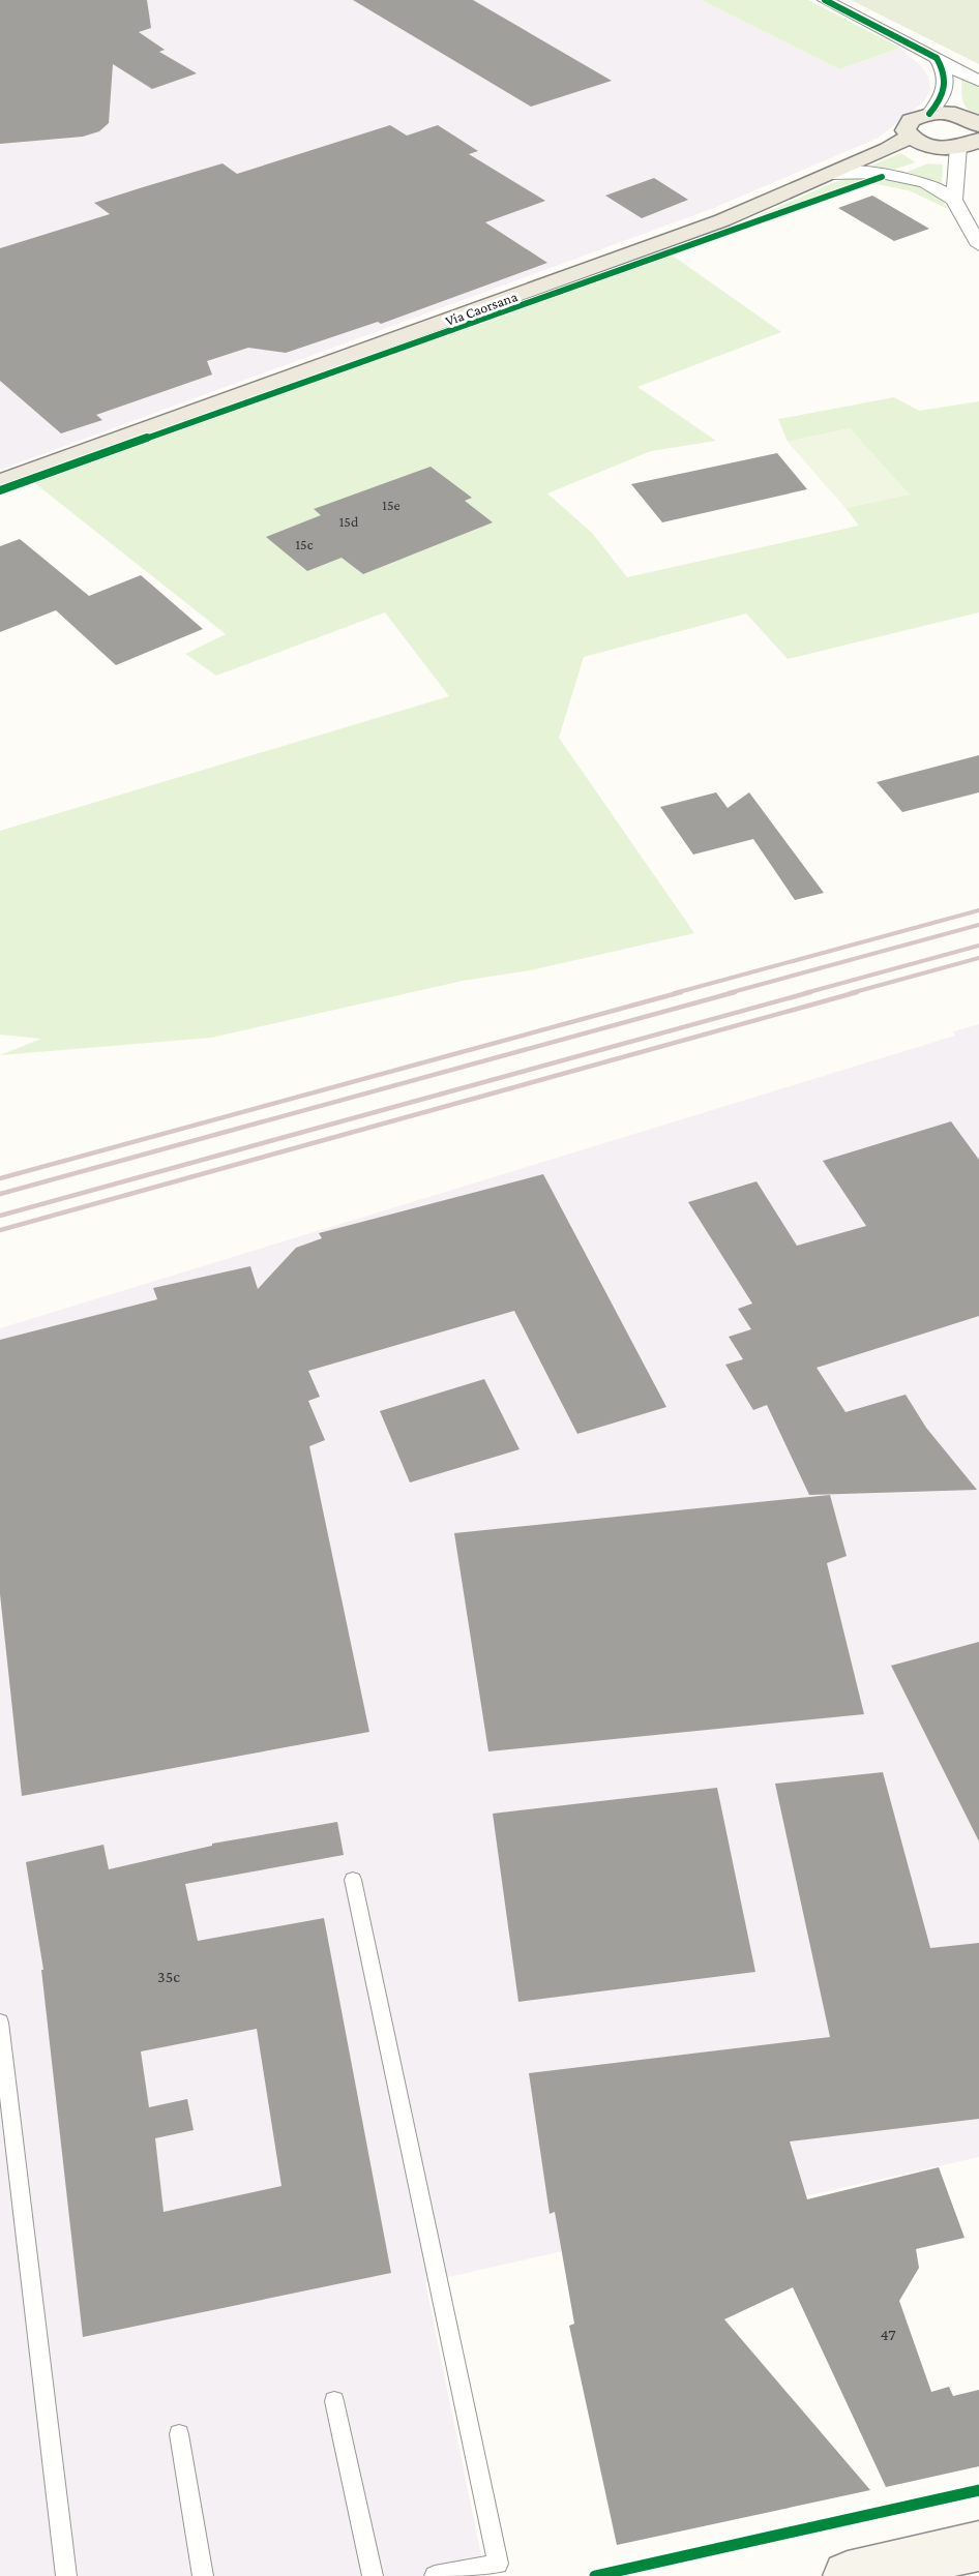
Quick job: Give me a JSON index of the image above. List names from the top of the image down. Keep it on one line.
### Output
{"streets":{"main road":["Via Caorsana"]},"house_numbers":["15e","15d","15c","35c","47"]}
